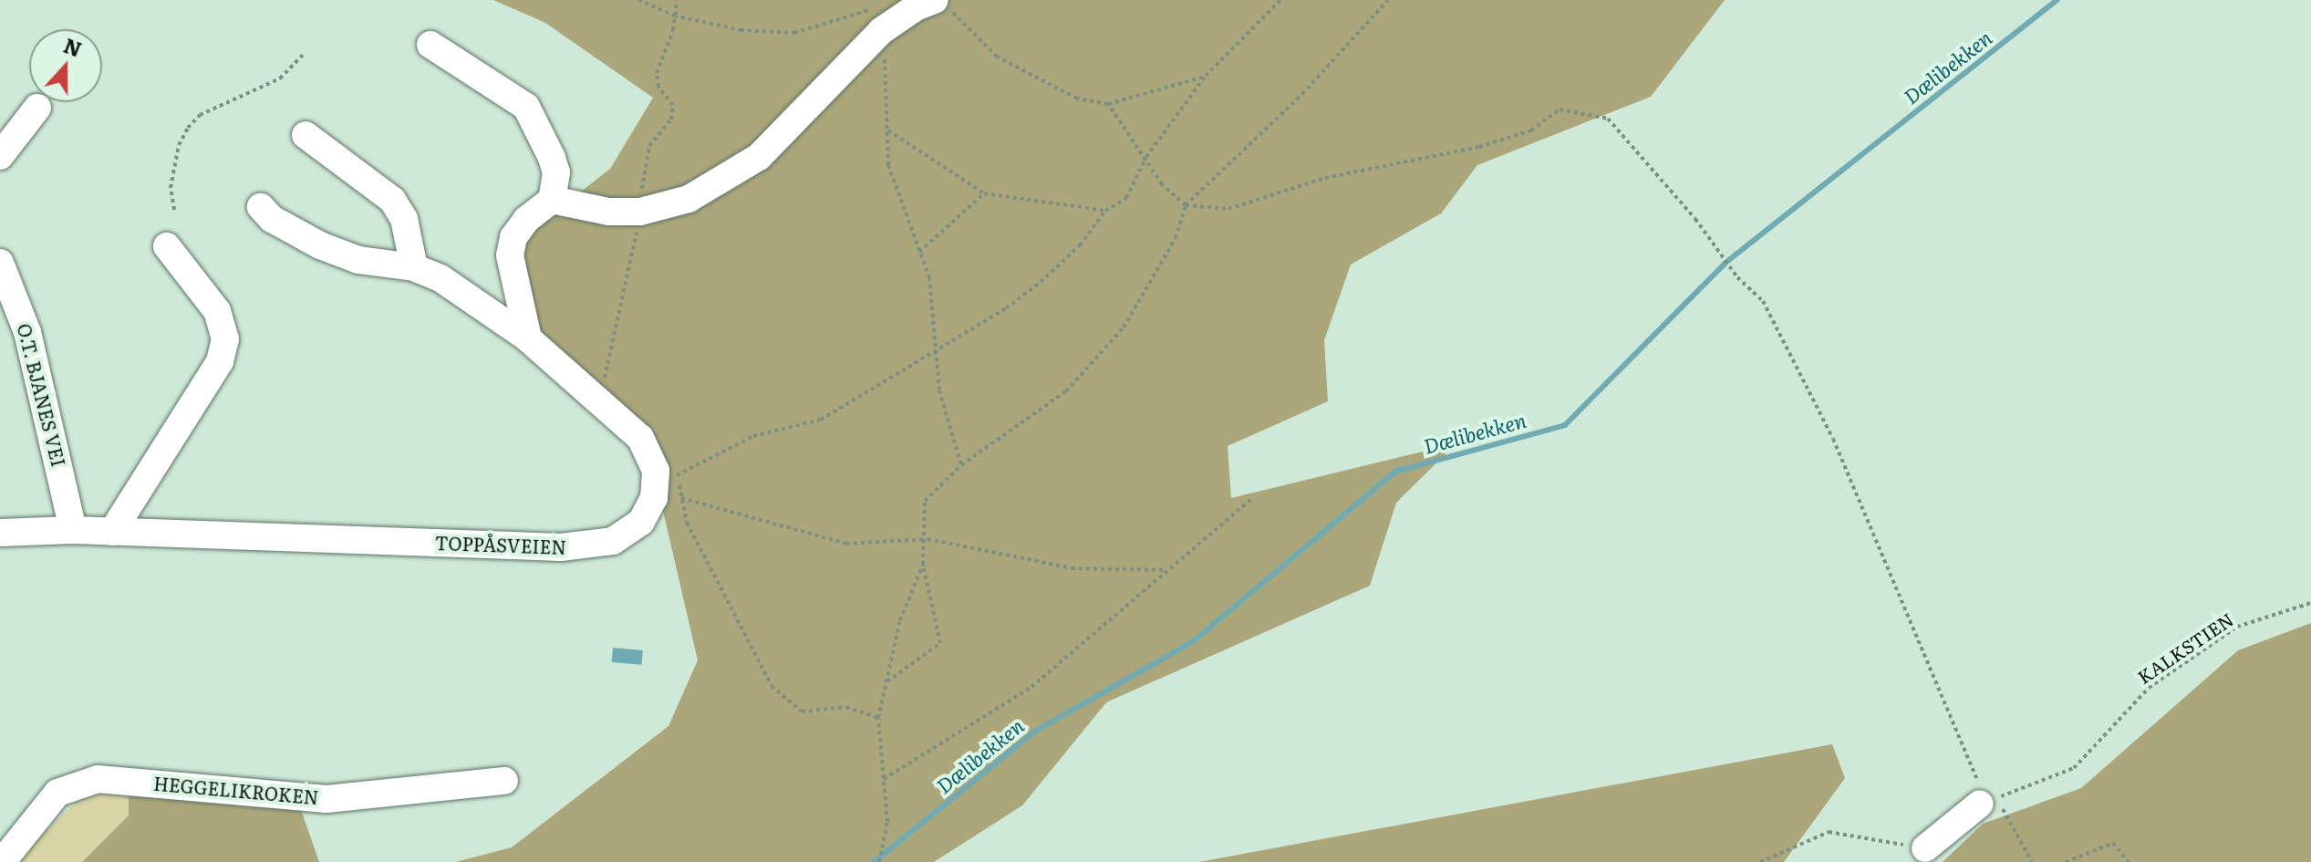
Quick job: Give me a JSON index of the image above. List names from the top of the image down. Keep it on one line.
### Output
{"streets":{"street":["O.T. BJANES VEI","TOPPÅSVEIEN","HEGGELIKROKEN"],"path":["KALKSTIEN"]},"crossings":[["O.T. BJANES VEI","TOPPÅSVEIEN"]],"water":["Dælibekken"],"north":"top"}
